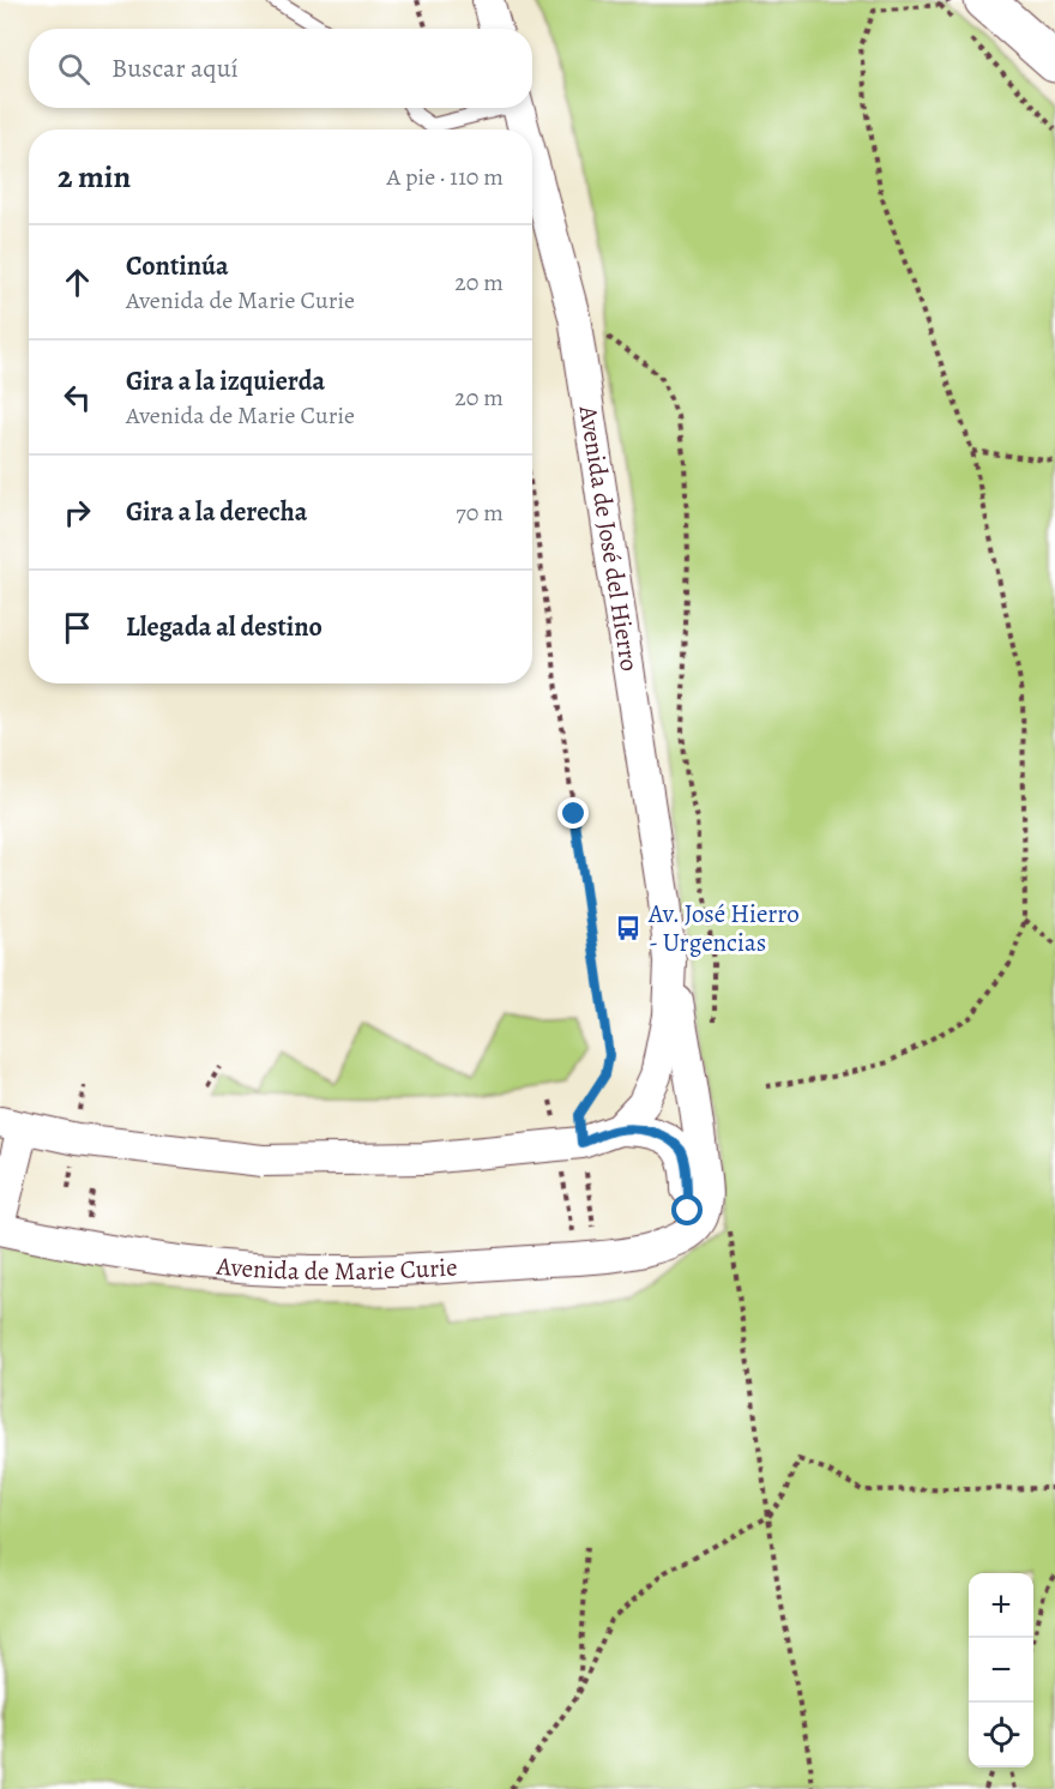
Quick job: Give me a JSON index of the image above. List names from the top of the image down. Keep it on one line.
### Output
{"streets":{"street":["Avenida de José del Hierro","Avenida de Marie Curie"]},"crossings":[["Avenida de José del Hierro","Avenida de Marie Curie"]],"places":{"bus stop":["Av. José Hierro - Urgencias"]},"page":{"search":"Buscar aquí","heading":["2 min","A pie · 110 m"],"list":[["Continúa","Avenida de Marie Curie","20 m"],["Gira a la izquierda","Avenida de Marie Curie","20 m"],["Gira a la derecha","70 m"],"Llegada al destino"],"map_buttons":["+","−"]}}
